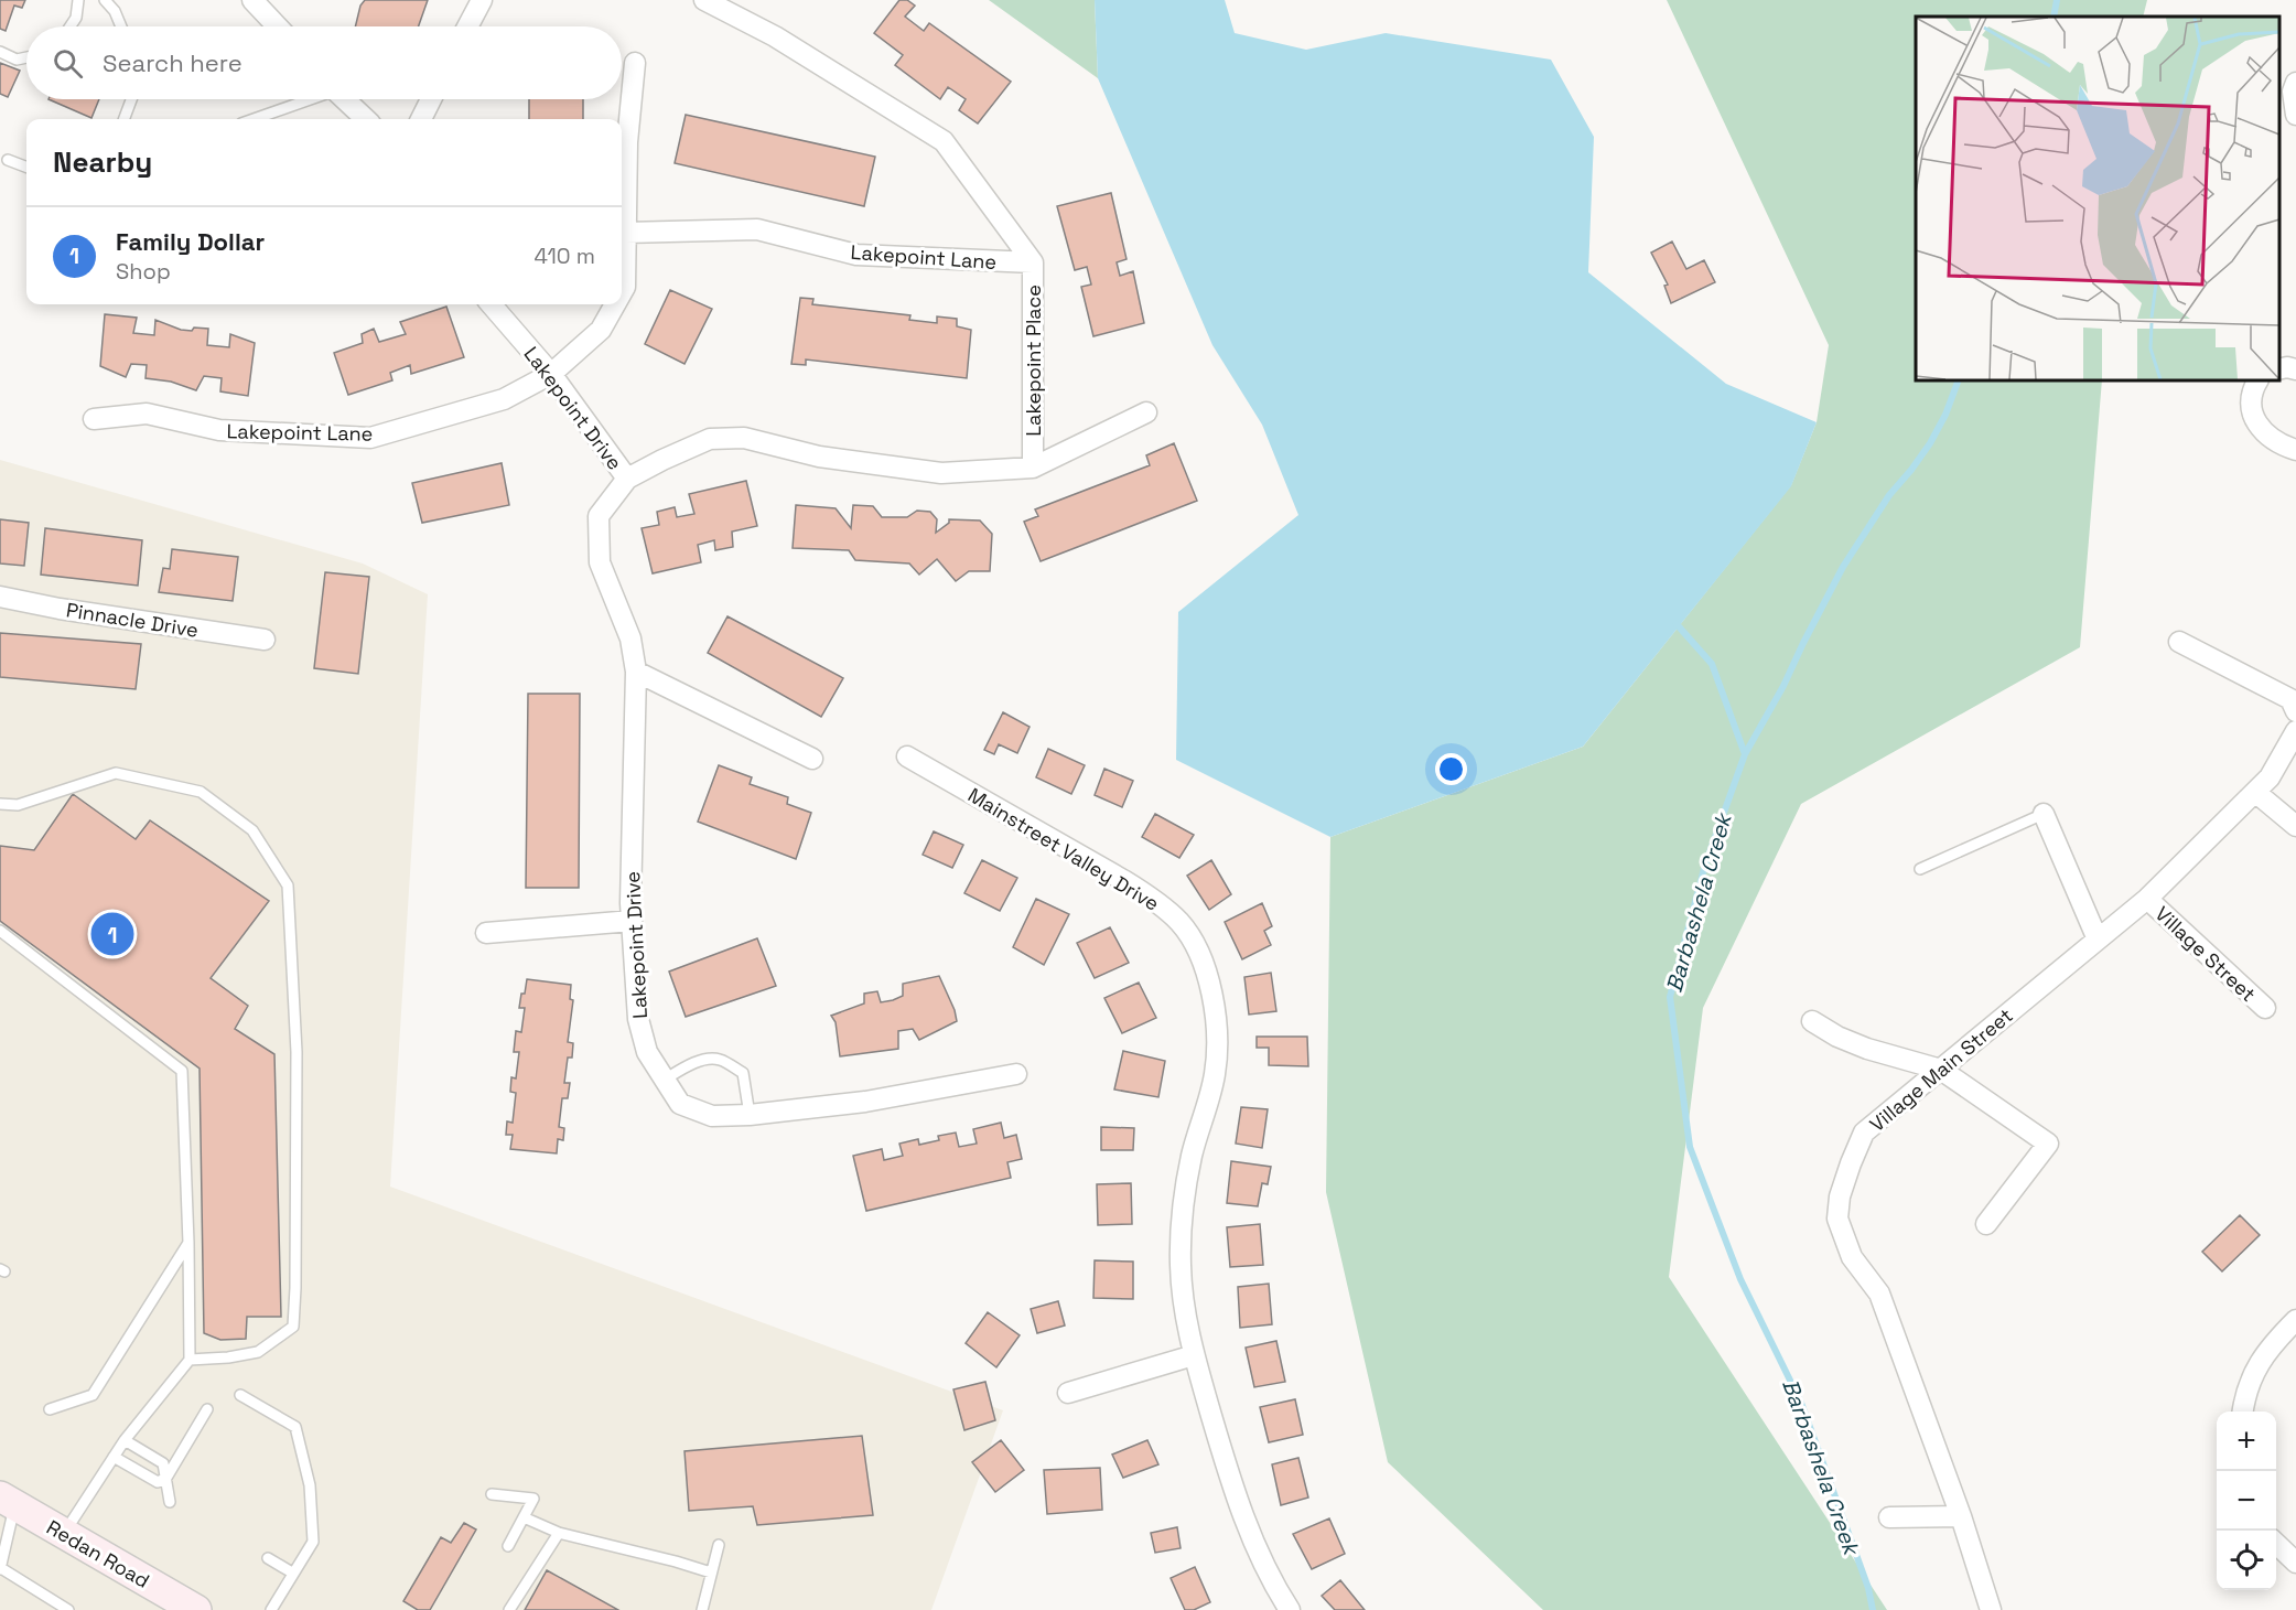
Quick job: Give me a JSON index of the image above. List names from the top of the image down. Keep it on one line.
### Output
{"streets":{"main road":["Redan Road"],"street":["Lakepoint Lane","Lakepoint Place","Lakepoint Drive","Pinnacle Drive","Mainstreet Valley Drive","Village Street","Village Main Street"]},"crossings":[["Lakepoint Lane","Lakepoint Place"],["Lakepoint Lane","Lakepoint Drive"],["Village Street","Village Main Street"]],"water":["Barbashela Creek"],"page":{"search":"Search here","heading":"Nearby","list":[{"mark":"1","name":"Family Dollar","note":"Shop","value":"410 m"}],"pins":"1","map_buttons":["+","−"]}}
